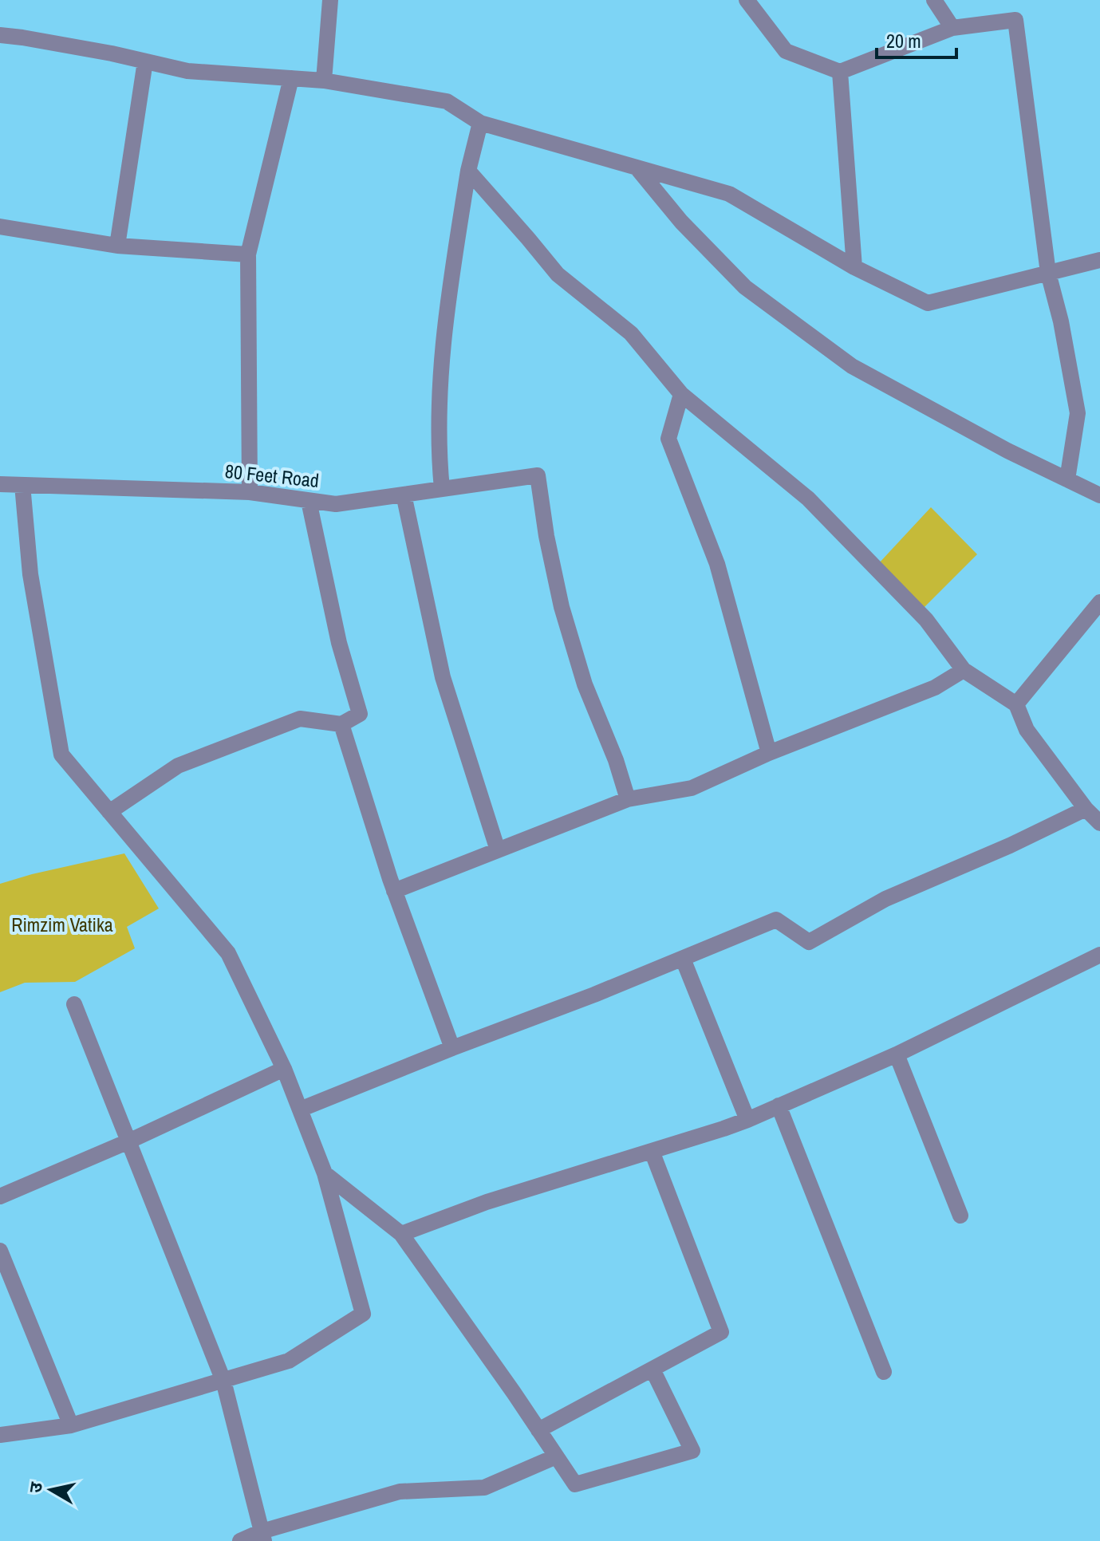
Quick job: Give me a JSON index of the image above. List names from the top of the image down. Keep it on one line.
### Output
{"streets":{"street":["80 Feet Road"]},"parks":["Rimzim Vatika"],"scale_bar":"20 m","north":"left"}
